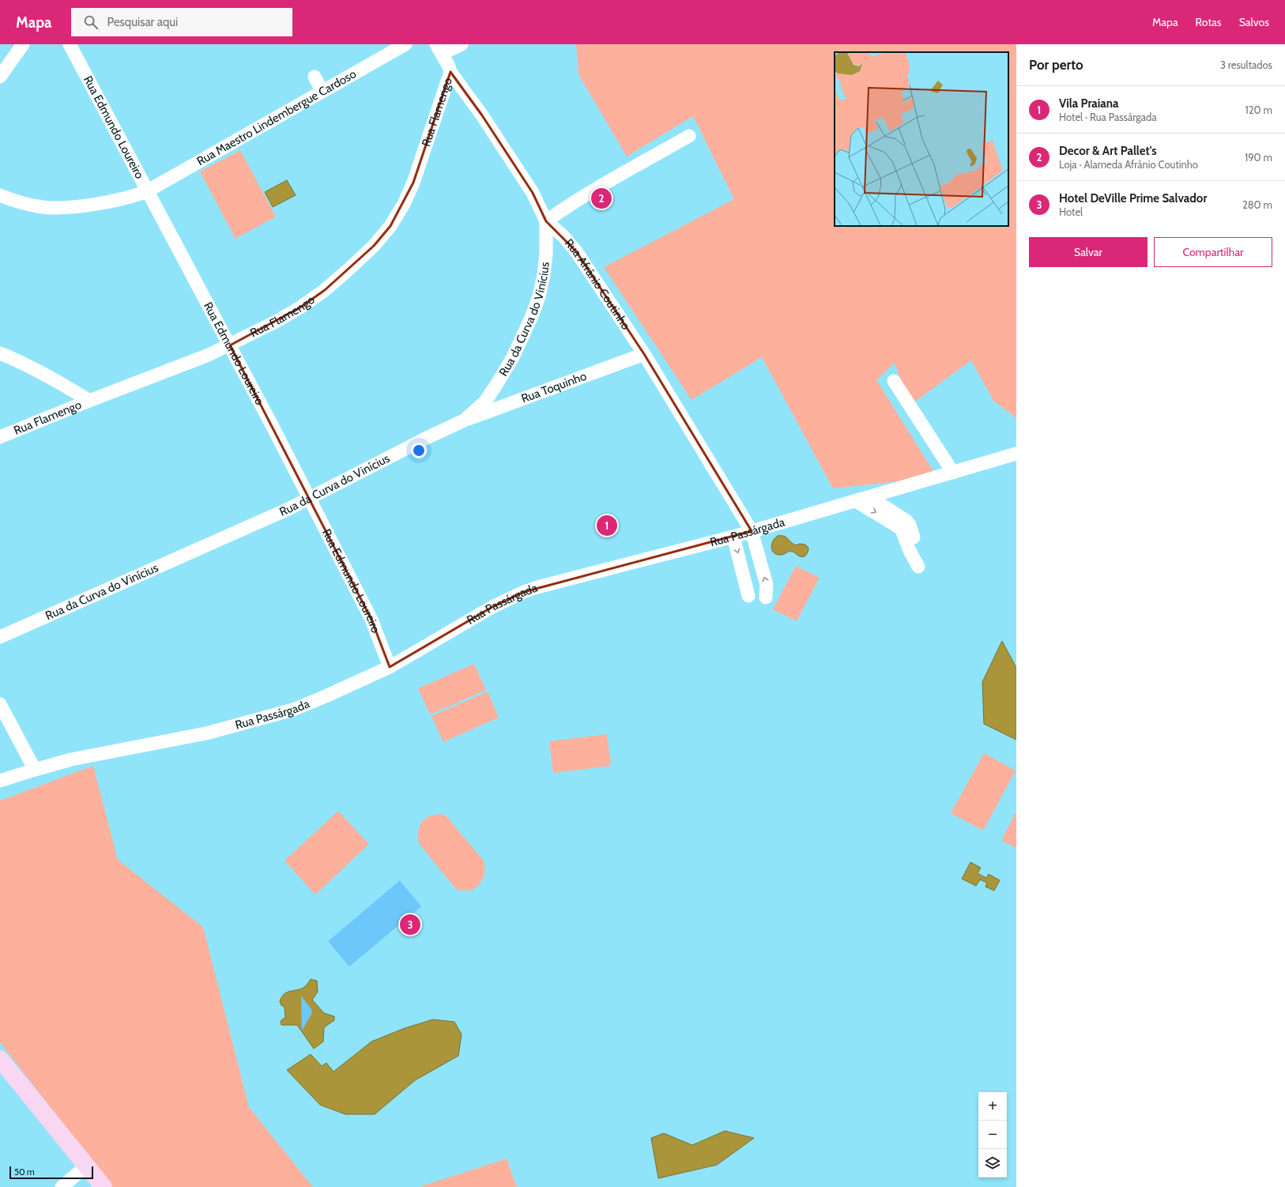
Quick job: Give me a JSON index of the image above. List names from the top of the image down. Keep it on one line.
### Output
{"streets":{"street":["Rua Flamengo","Rua Maestro Lindembergue Cardoso","Rua Edmundo Loureiro","Rua Afrânio Coutinho","Rua da Curva do Vinícius","Rua Toquinho","Rua Passárgada"]},"crossings":[["Rua Flamengo","Rua Edmundo Loureiro"],["Rua Flamengo","Rua Afrânio Coutinho"],["Rua Maestro Lindembergue Cardoso","Rua Edmundo Loureiro"],["Rua Edmundo Loureiro","Rua da Curva do Vinícius"],["Rua Edmundo Loureiro","Rua Passárgada"],["Rua Afrânio Coutinho","Rua da Curva do Vinícius"],["Rua Afrânio Coutinho","Rua Toquinho"],["Rua Afrânio Coutinho","Rua Passárgada"],["Rua da Curva do Vinícius","Rua Toquinho"]],"scale_bar":"50 m","page":{"header":"Mapa","search":"Pesquisar aqui","nav":["Mapa","Rotas","Salvos"],"heading":["Por perto","3 resultados"],"list":[{"mark":"1","name":"Vila Praiana","note":"Hotel · Rua Passárgada","value":"120 m"},{"mark":"2","name":"Decor & Art Pallet's","note":"Loja · Alameda Afrânio Coutinho","value":"190 m"},{"mark":"3","name":"Hotel DeVille Prime Salvador","note":"Hotel","value":"280 m"}],"pins":["2","1","3"],"buttons":["Salvar","Compartilhar"],"map_buttons":["+","−"],"scale":"50 m"}}
